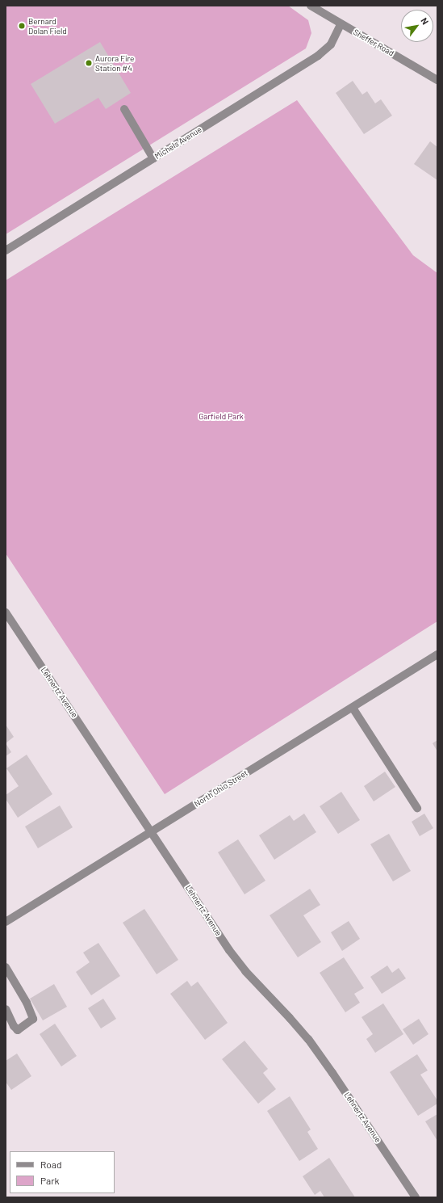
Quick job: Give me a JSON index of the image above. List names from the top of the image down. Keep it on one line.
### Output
{"streets":{"street":["Sheffer Road","Michels Avenue","Lehnertz Avenue","North Ohio Street"]},"crossings":[["Sheffer Road","Michels Avenue"],["Lehnertz Avenue","North Ohio Street"]],"parks":["Garfield Park"],"places":["Bernard Dolan Field","Aurora Fire Station #4"],"legend":["Road","Park"],"north":"top right"}
